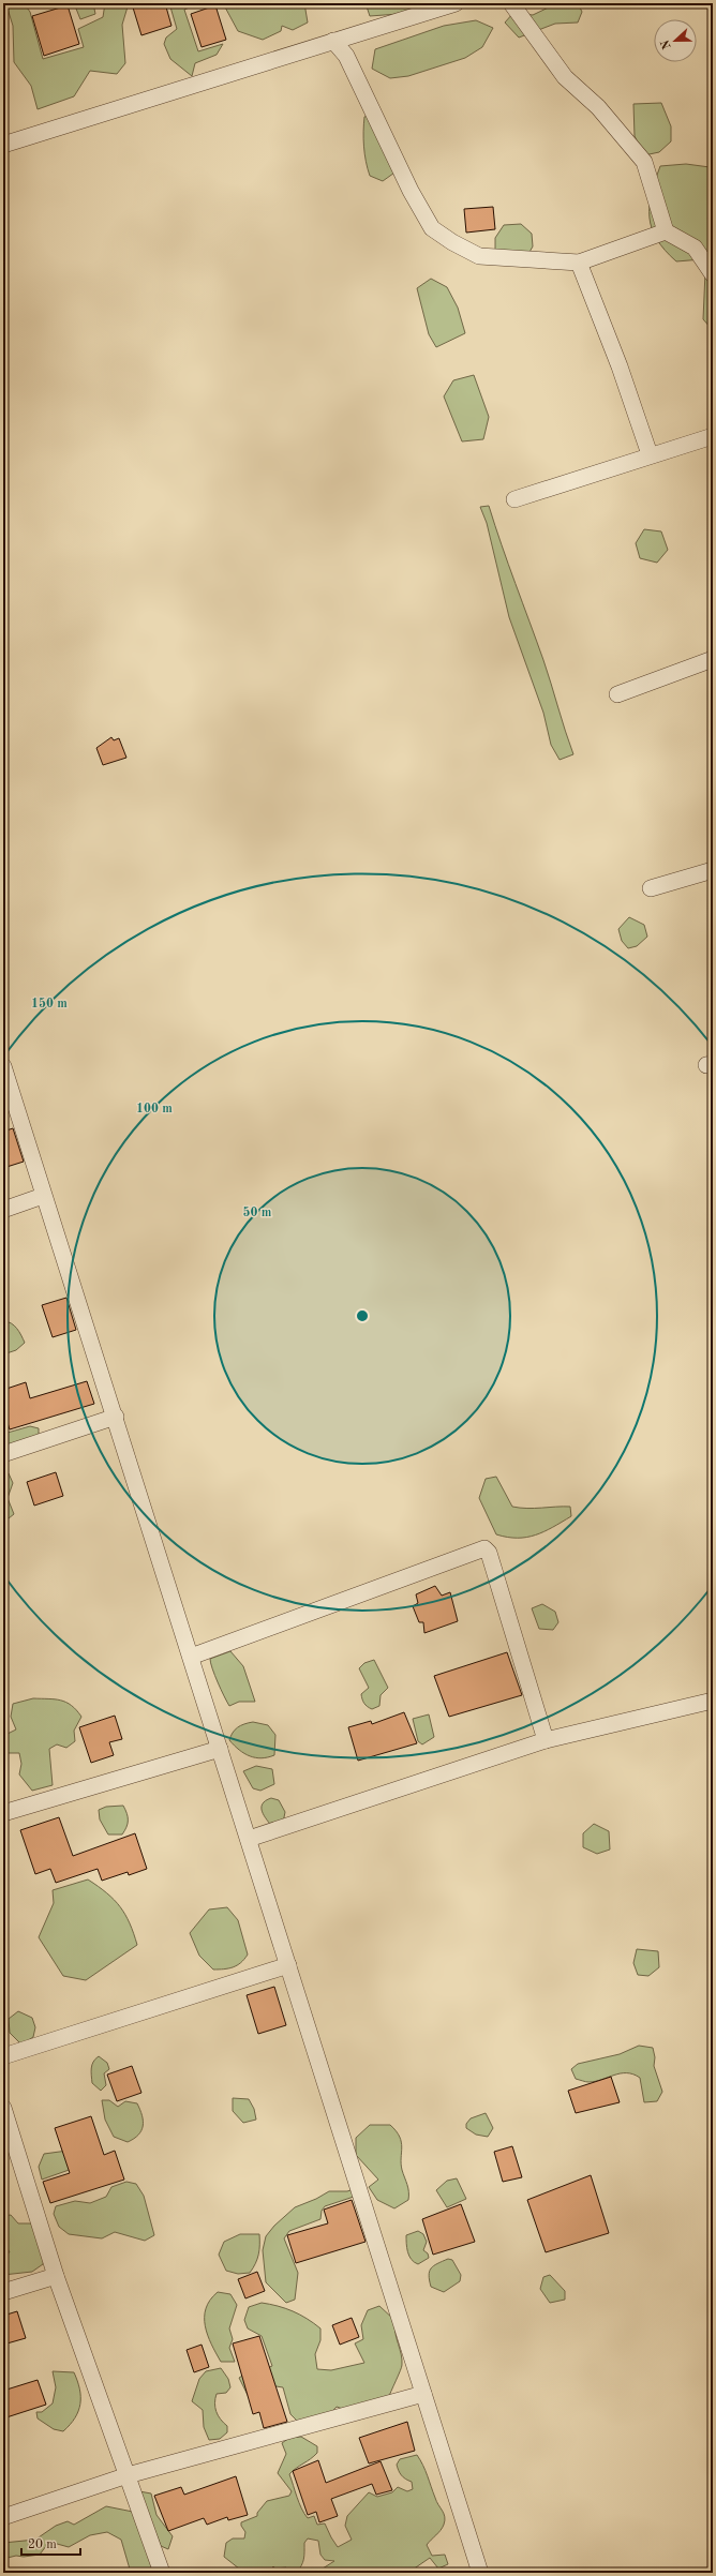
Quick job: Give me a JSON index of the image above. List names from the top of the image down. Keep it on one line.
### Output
{"scale_bar":"20 m","north":"left","rings":["150 m","100 m","50 m"]}
